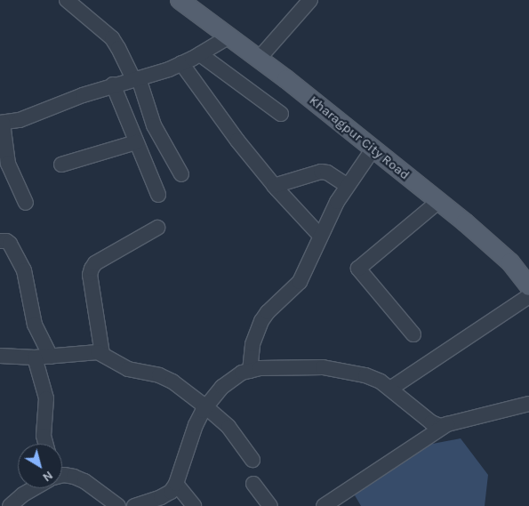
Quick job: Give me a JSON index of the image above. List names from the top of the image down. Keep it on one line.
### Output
{"streets":{"main road":["Kharagpur City Road"]},"north":"bottom right"}
